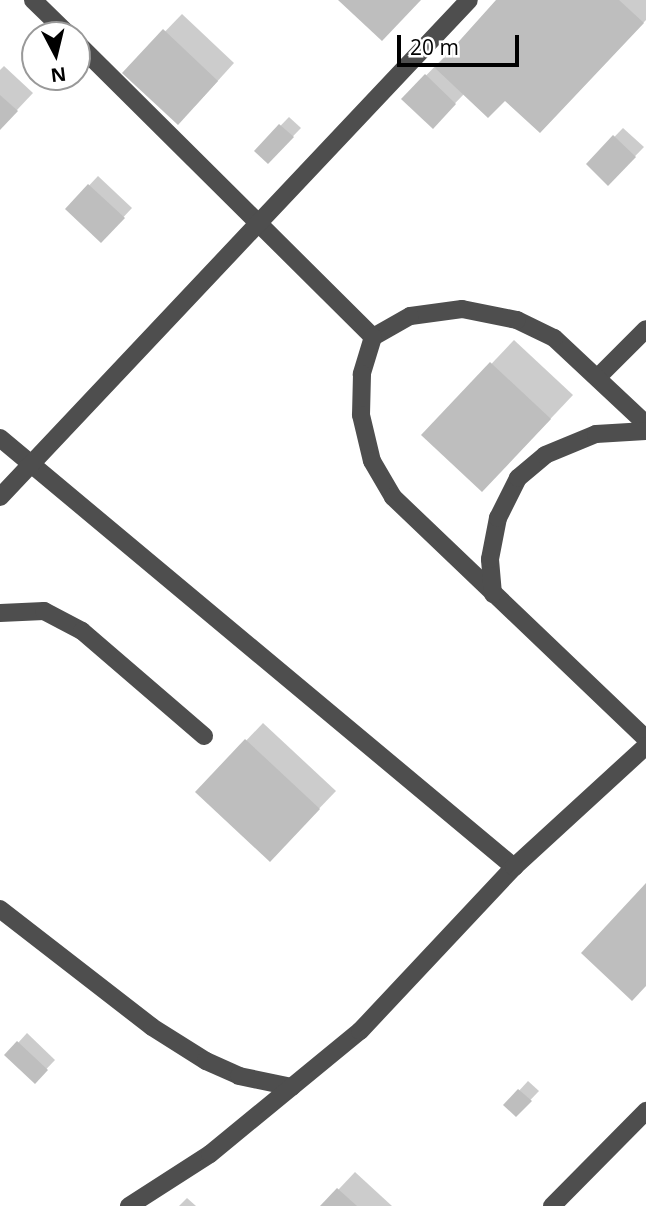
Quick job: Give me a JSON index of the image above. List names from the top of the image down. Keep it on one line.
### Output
{"scale_bar":"20 m","north":"bottom"}
